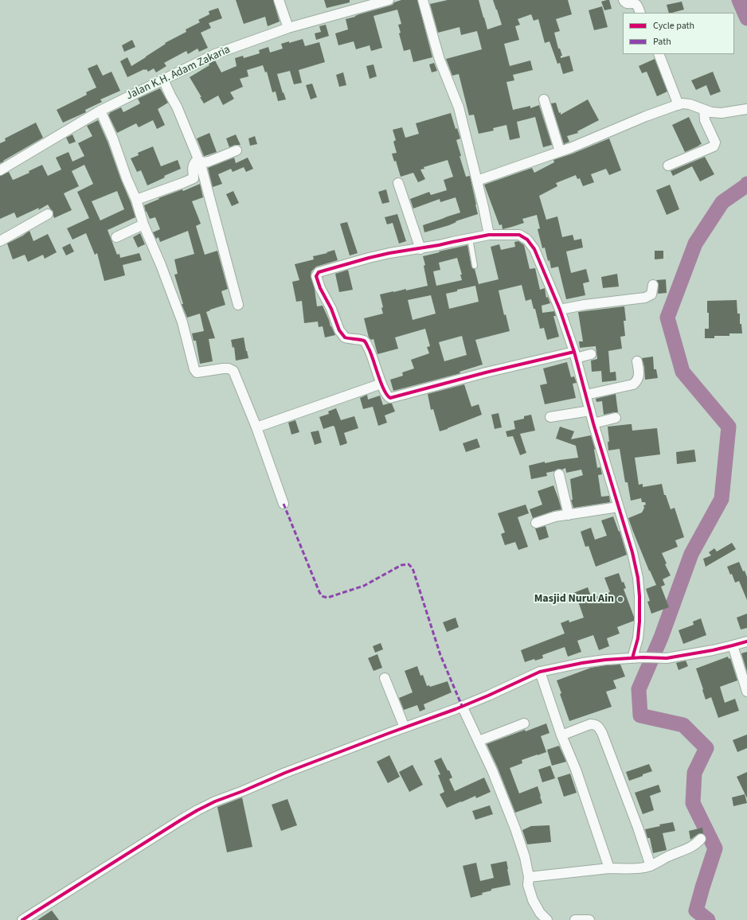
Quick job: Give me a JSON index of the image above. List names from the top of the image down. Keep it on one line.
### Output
{"streets":{"street":["Jalan K.H. Adam Zakaria"]},"places":["Masjid Nurul Ain"],"legend":["Cycle path","Path"]}
